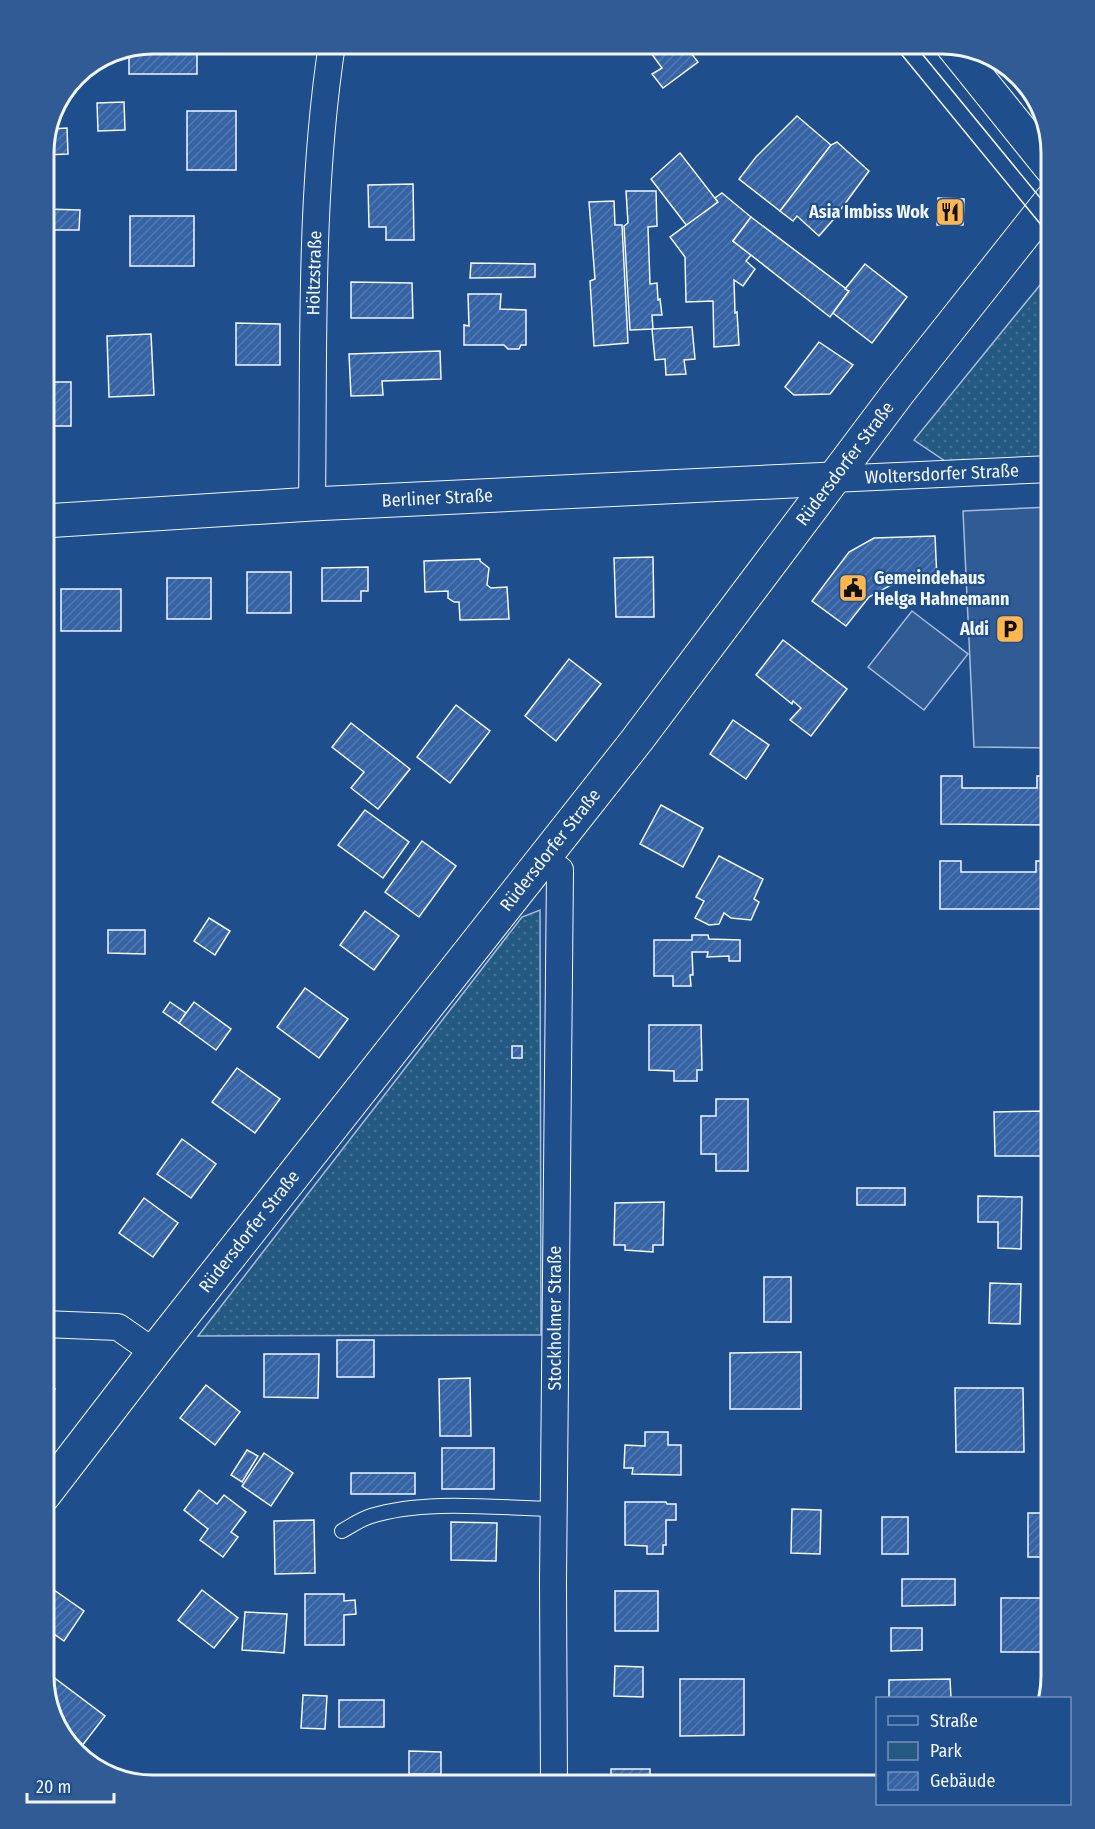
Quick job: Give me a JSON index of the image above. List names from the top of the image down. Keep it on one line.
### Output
{"streets":{"street":["Höltzstraße","Rüdersdorfer Straße","Woltersdorfer Straße","Berliner Straße","Stockholmer Straße"]},"crossings":[["Höltzstraße","Berliner Straße"],["Rüdersdorfer Straße","Woltersdorfer Straße"],["Rüdersdorfer Straße","Berliner Straße"],["Rüdersdorfer Straße","Stockholmer Straße"],["Woltersdorfer Straße","Berliner Straße"]],"places":{"restaurant":["Asia Imbiss Wok"],"public building":["Gemeindehaus Helga Hahnemann"],"parking":["Aldi"]},"legend":["Straße","Park","Gebäude"],"scale_bar":"20 m"}
